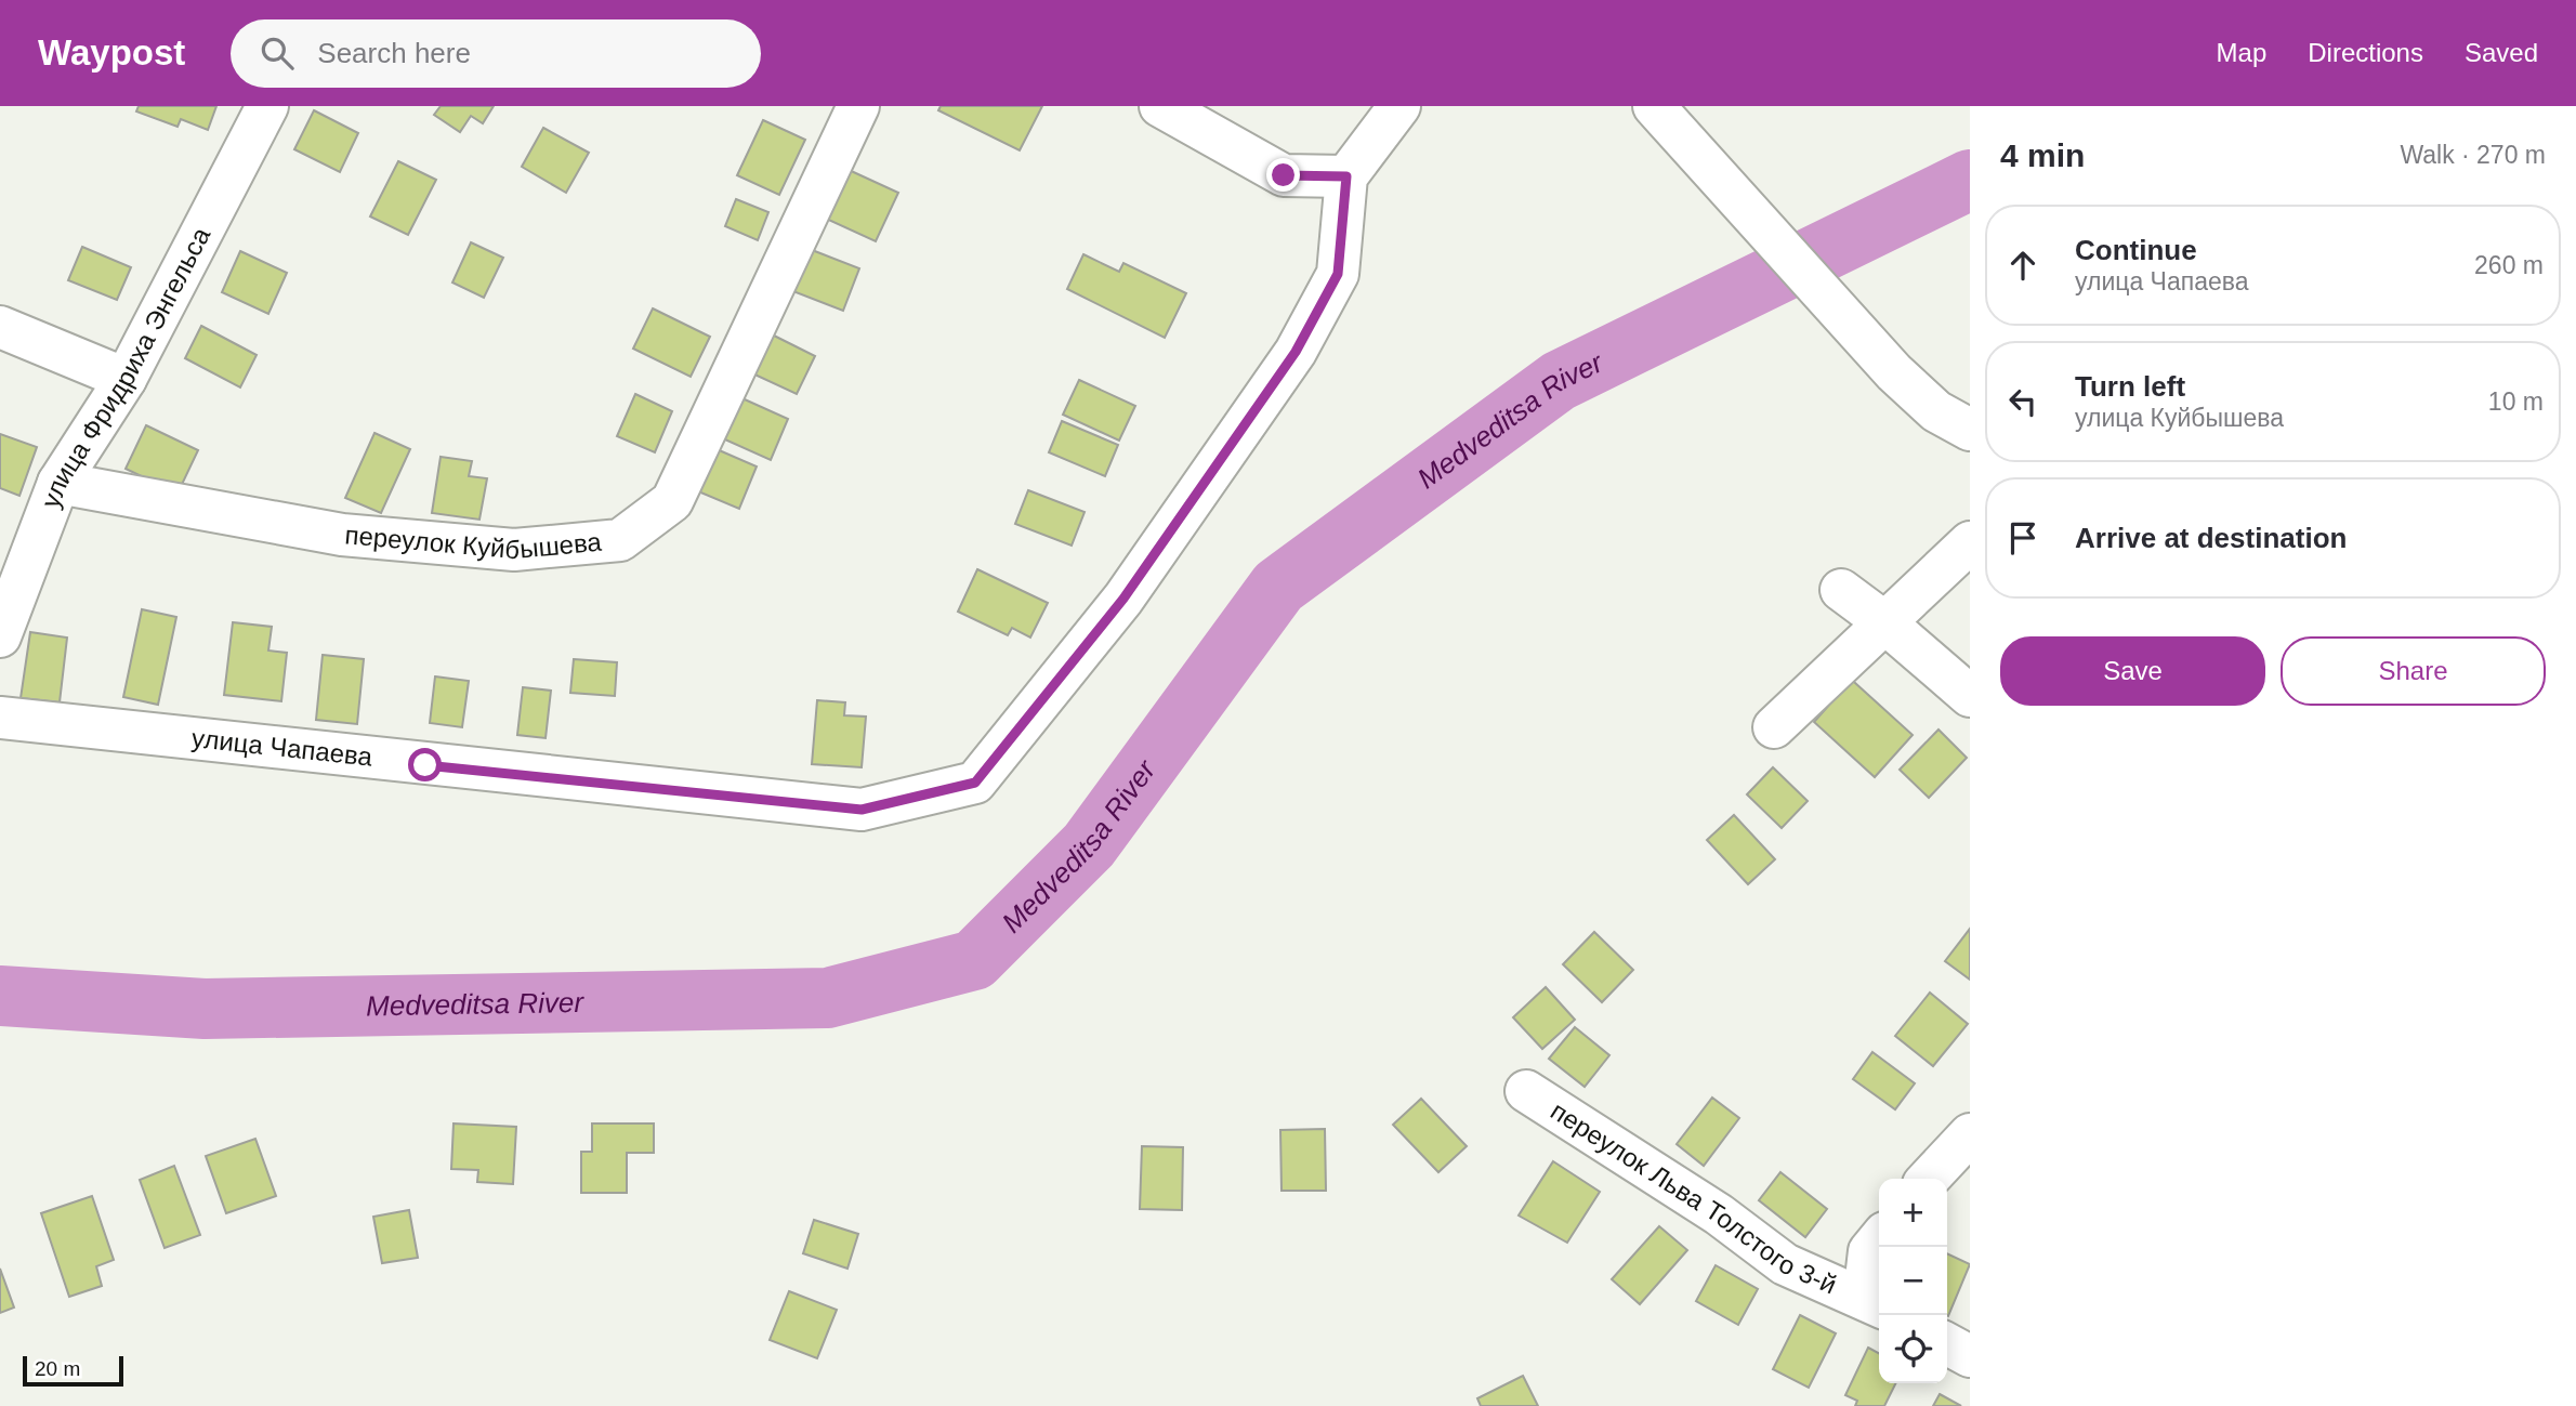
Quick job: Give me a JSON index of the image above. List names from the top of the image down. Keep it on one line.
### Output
{"streets":{"street":["улица Фридриха Энгельса","переулок Куйбышева","улица Чапаева","переулок Льва Толстого 3-й"]},"crossings":[["улица Фридриха Энгельса","переулок Куйбышева"]],"water":["Medveditsa River"],"scale_bar":"20 m","page":{"header":"Waypost","search":"Search here","nav":["Map","Directions","Saved"],"heading":["4 min","Walk · 270 m"],"list":[["Continue","улица Чапаева","260 m"],["Turn left","улица Куйбышева","10 m"],"Arrive at destination"],"buttons":["Save","Share"],"map_buttons":["+","−"],"scale":"20 m"}}
